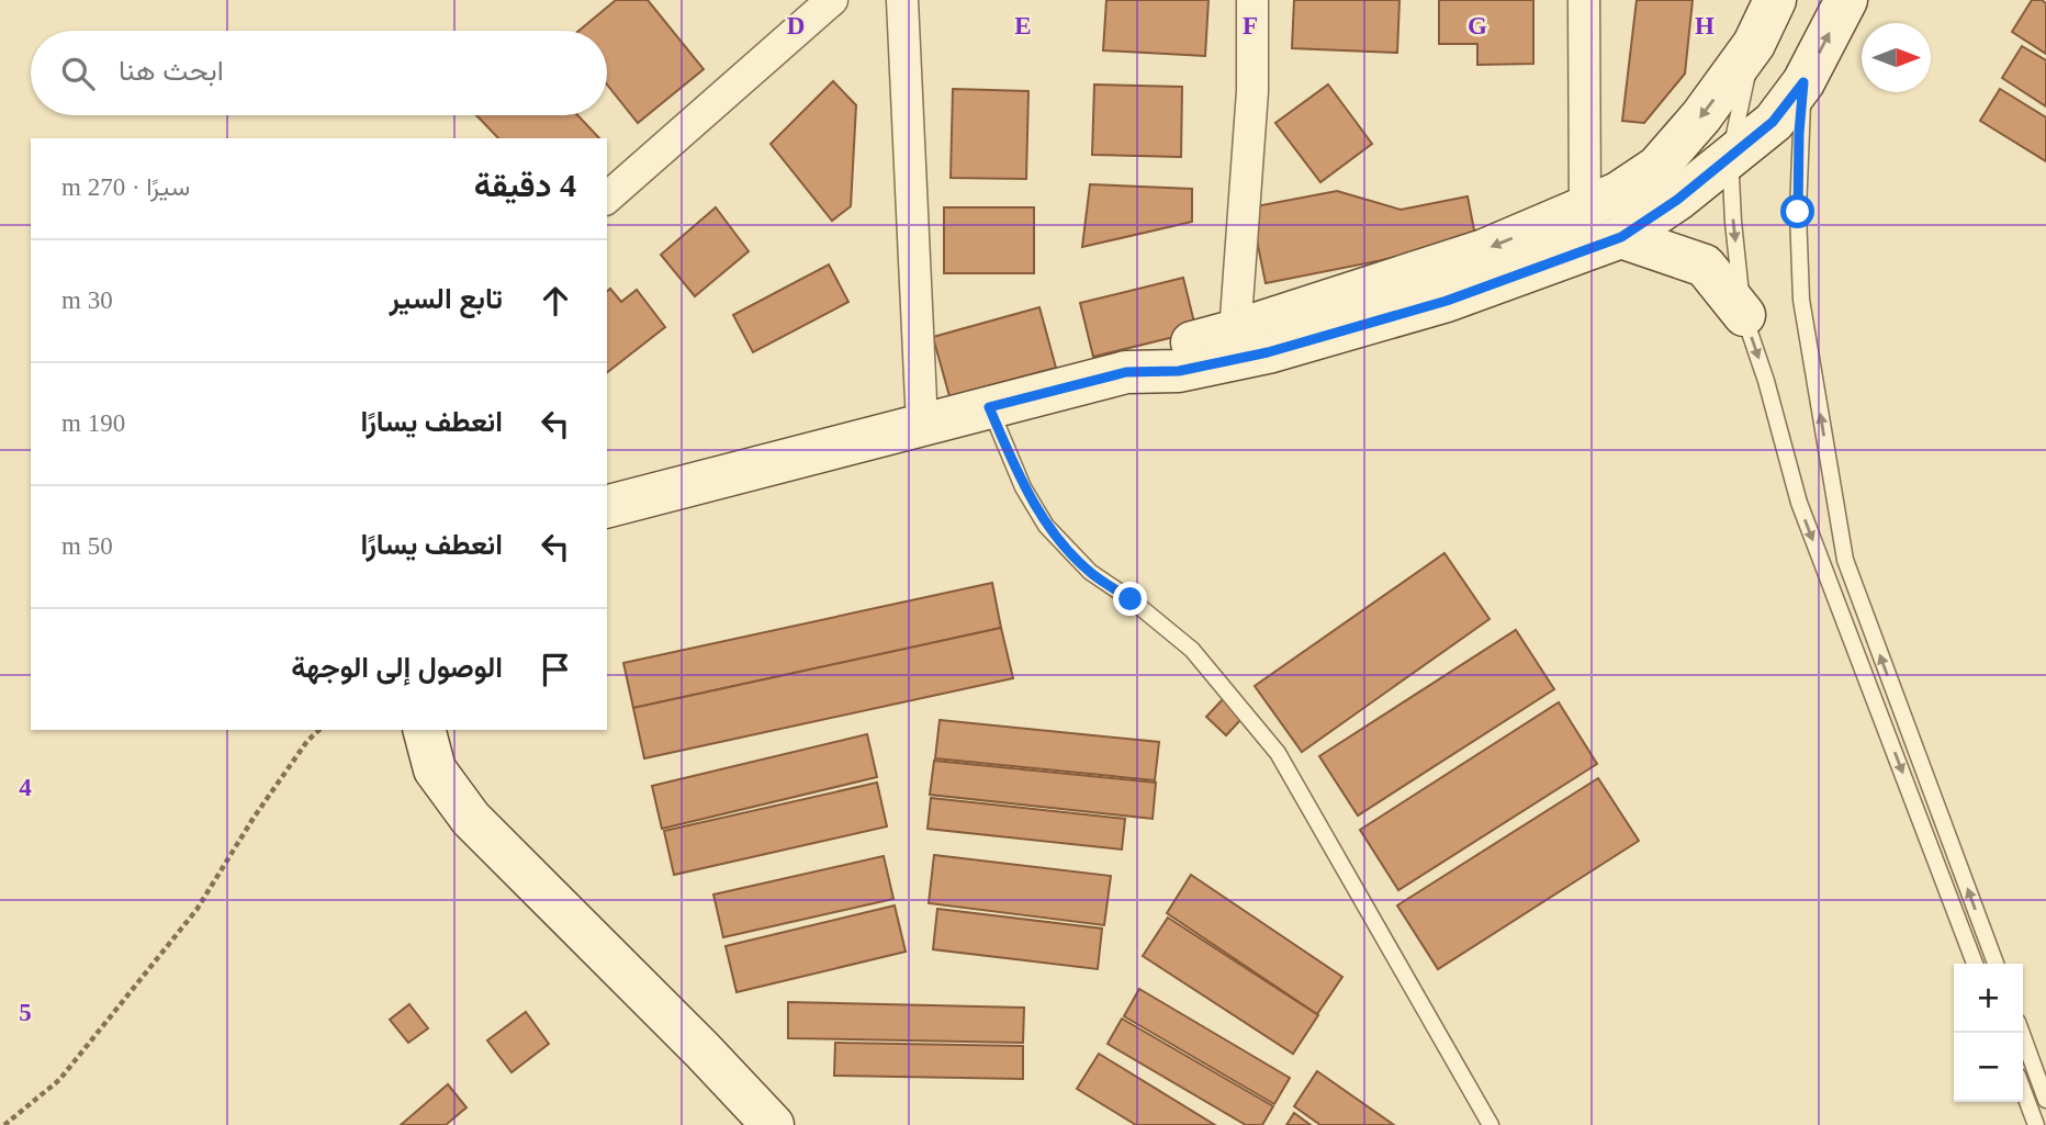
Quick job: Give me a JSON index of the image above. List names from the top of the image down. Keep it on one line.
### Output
{"north":"right","page":{"search":"ابحث هنا","heading":["4 دقيقة","سيرًا · 270 m"],"list":[["تابع السير","30 m"],["انعطف يسارًا","190 m"],["انعطف يسارًا","50 m"],"الوصول إلى الوجهة"],"map_buttons":["+","−"]},"grid":{"columns":["D","E","F","G","H"],"rows":["4","5"]}}
